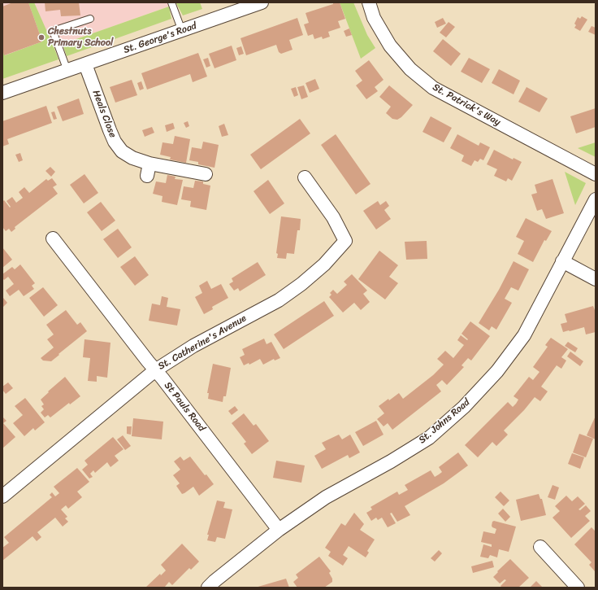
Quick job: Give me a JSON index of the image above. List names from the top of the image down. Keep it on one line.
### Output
{"streets":{"street":["St. George's Road","St. Patrick's Way","Heals Close","St. Catherine's Avenue","St Pauls Road","St. Johns Road"]},"crossings":[["St. George's Road","Heals Close"],["St. Catherine's Avenue","St Pauls Road"],["St Pauls Road","St. Johns Road"]],"places":["Chestnuts Primary School"]}
